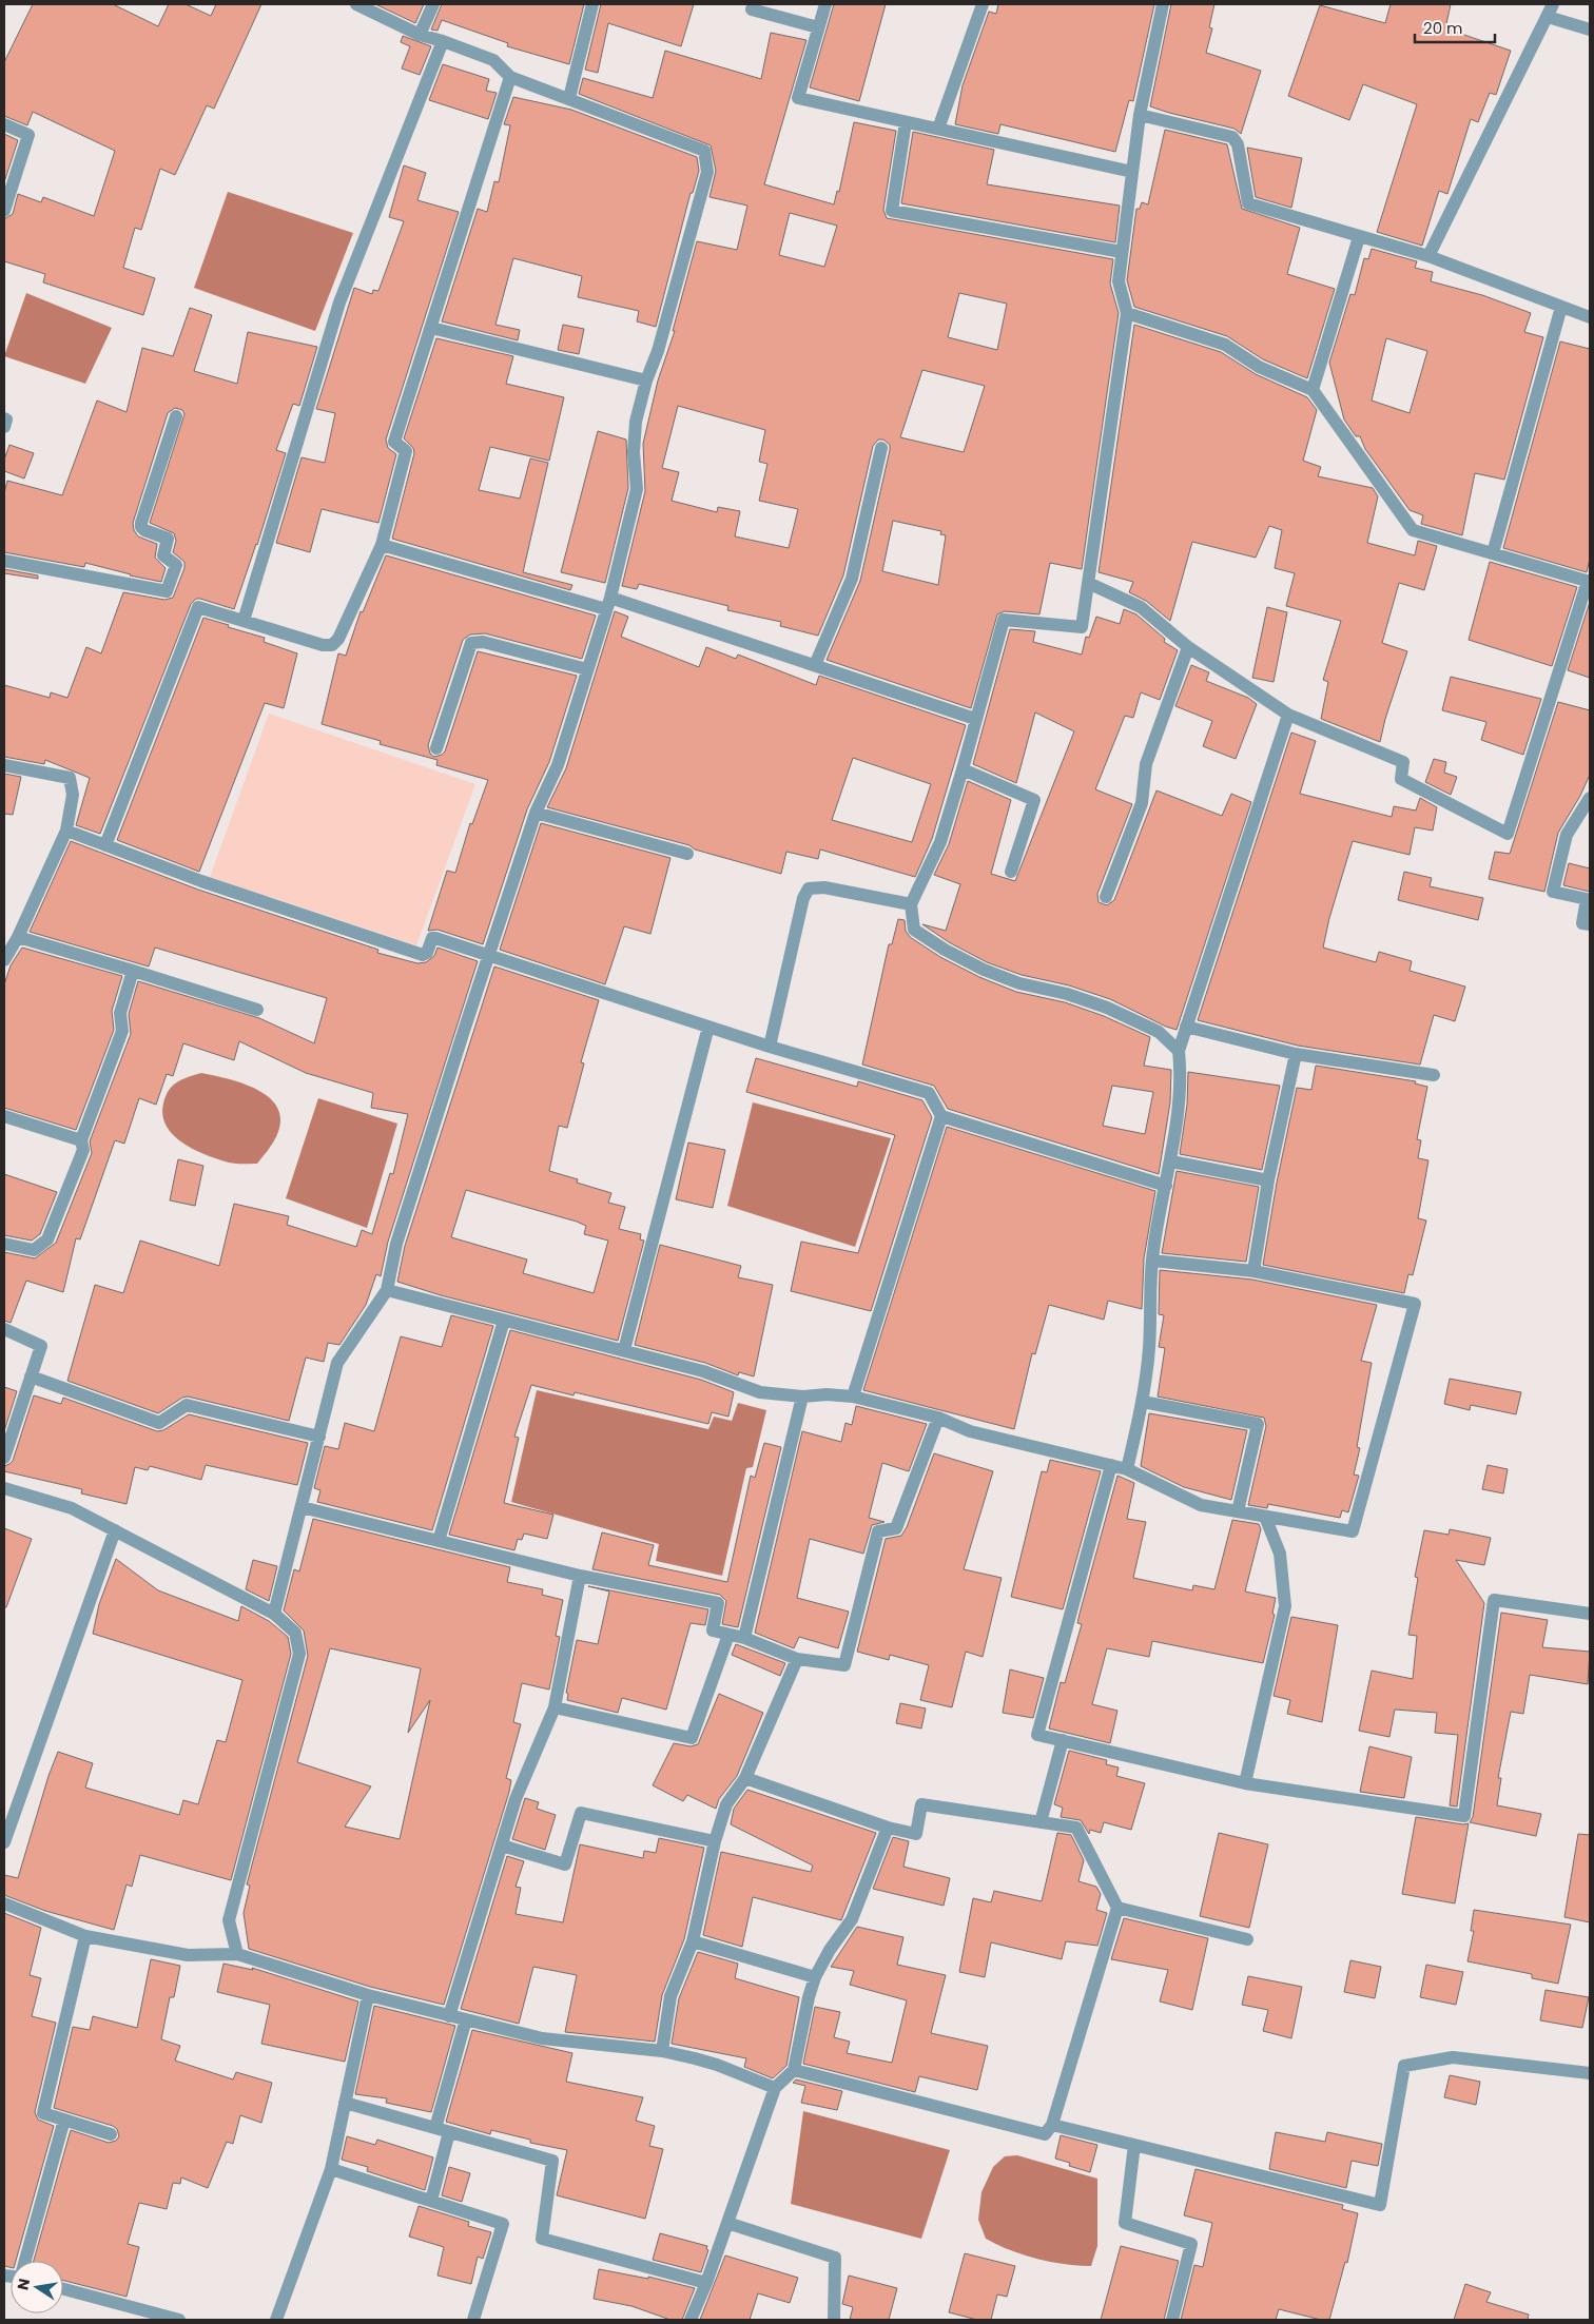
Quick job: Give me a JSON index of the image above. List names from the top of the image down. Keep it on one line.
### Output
{"scale_bar":"20 m","north":"left"}
